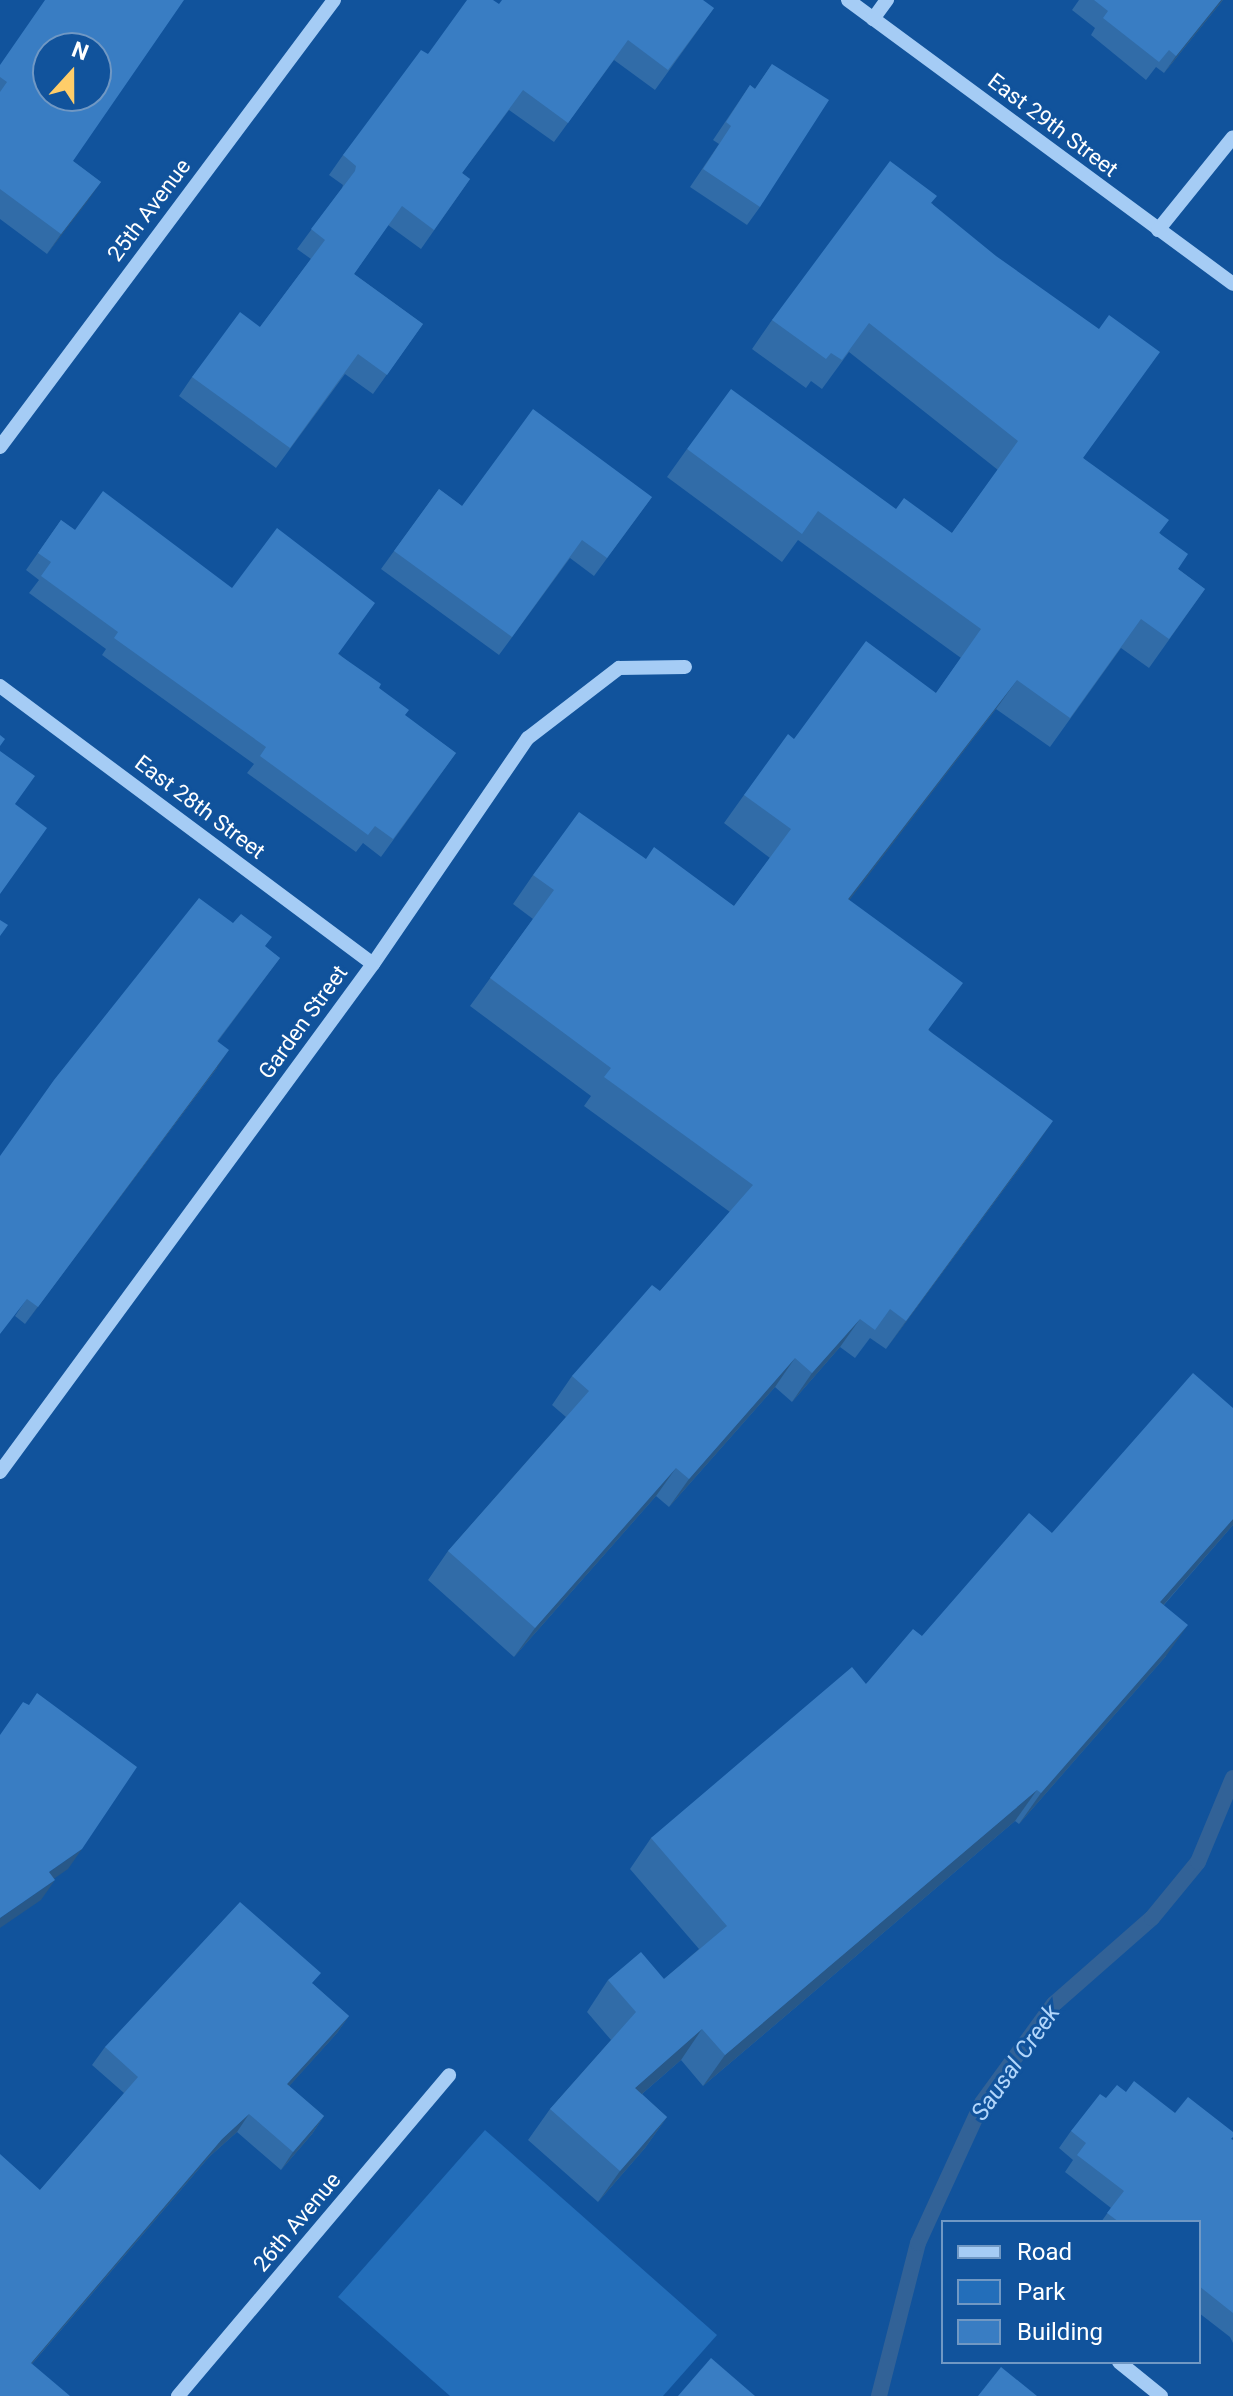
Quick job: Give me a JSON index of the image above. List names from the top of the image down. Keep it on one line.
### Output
{"streets":{"street":["East 29th Street","25th Avenue","East 28th Street","Garden Street","26th Avenue"]},"crossings":[["East 28th Street","Garden Street"]],"water":["Sausal Creek"],"legend":["Road","Park","Building"],"north":"top"}
